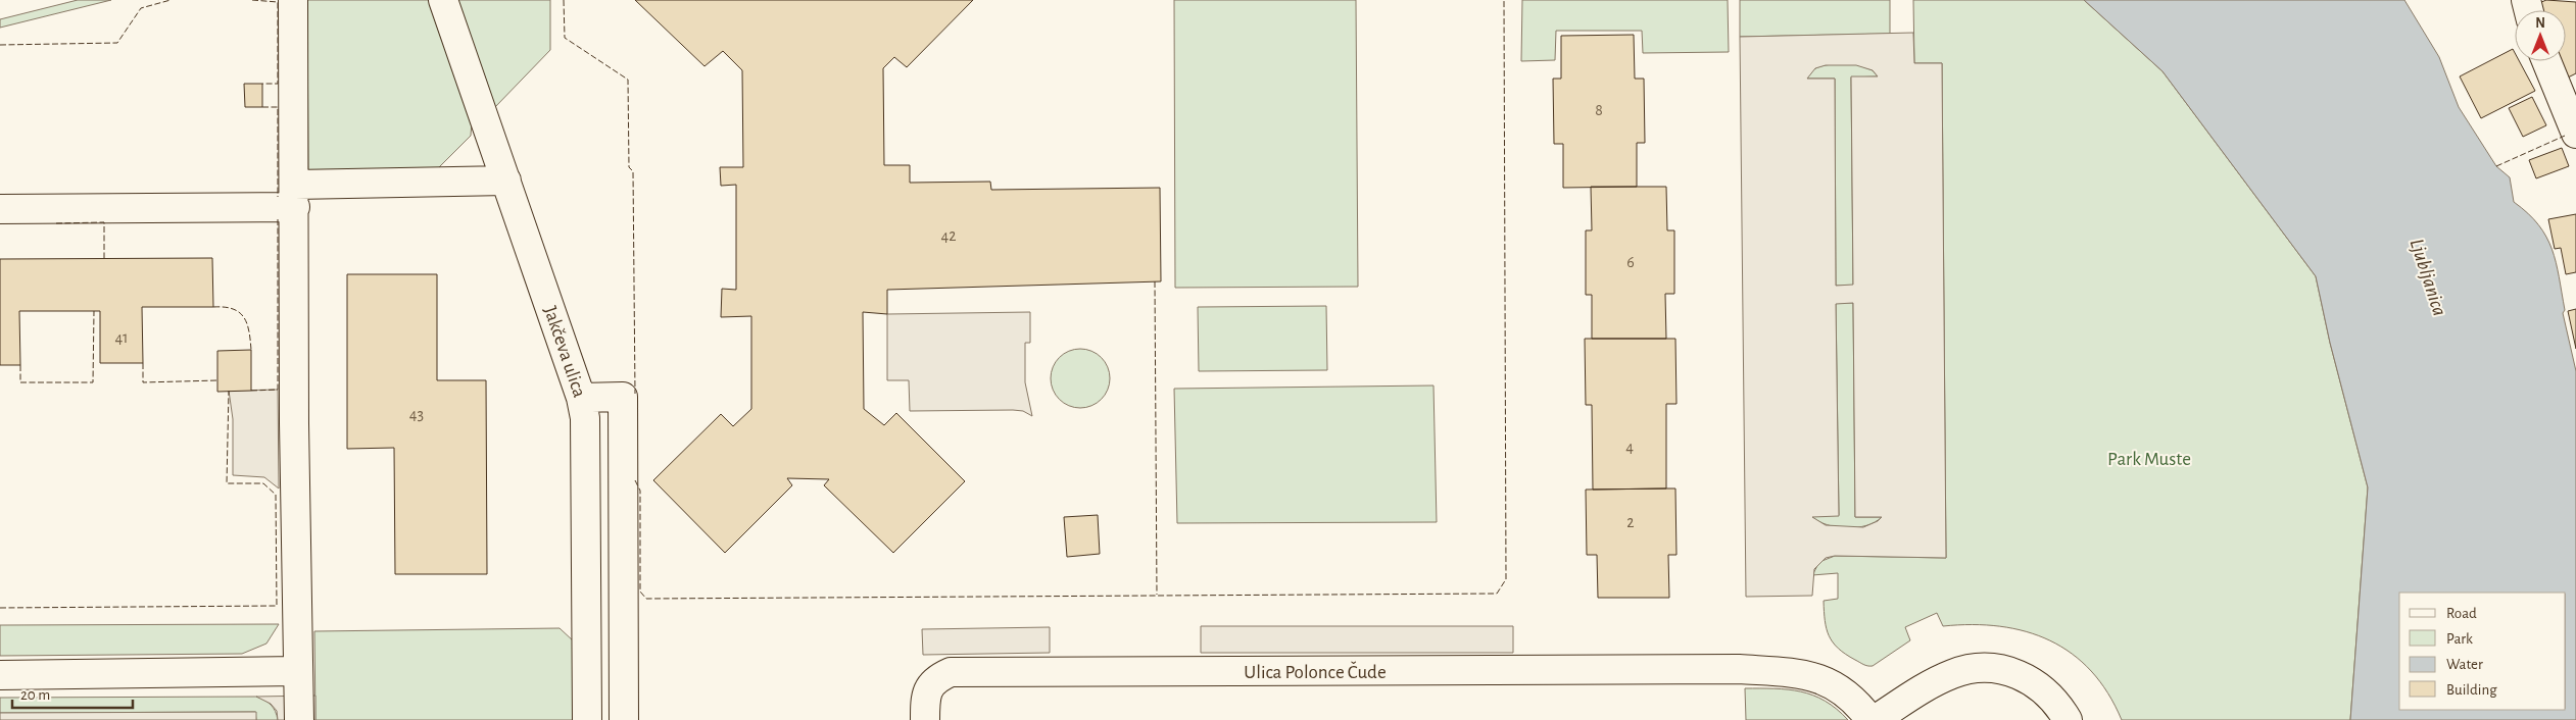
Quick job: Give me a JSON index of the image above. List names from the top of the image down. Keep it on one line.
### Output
{"streets":{"street":["Jakčeva ulica","Ulica Polonce Čude"]},"water":["Ljubljanica"],"parks":["Park Muste"],"house_numbers":["8","42","6","41","43","4","2"],"legend":["Road","Park","Water","Building"],"scale_bar":"20 m","north":"top"}
